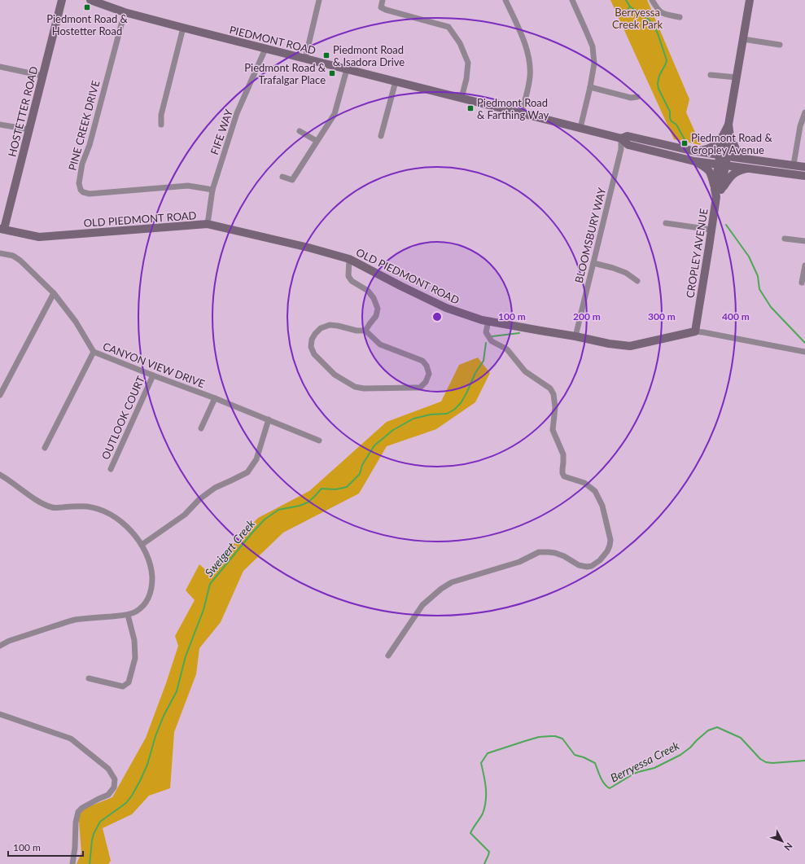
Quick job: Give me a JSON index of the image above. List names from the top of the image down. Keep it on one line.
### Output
{"streets":{"street":["PIEDMONT ROAD","HOSTETTER ROAD","PINE CREEK DRIVE","FIFE WAY","OLD PIEDMONT ROAD","BLOOMSBURY WAY","CROPLEY AVENUE","CANYON VIEW DRIVE","OUTLOOK COURT"]},"crossings":[["PIEDMONT ROAD","PINE CREEK DRIVE"],["PIEDMONT ROAD","FIFE WAY"],["PIEDMONT ROAD","BLOOMSBURY WAY"],["PIEDMONT ROAD","CROPLEY AVENUE"],["HOSTETTER ROAD","OLD PIEDMONT ROAD"],["PINE CREEK DRIVE","FIFE WAY"],["FIFE WAY","OLD PIEDMONT ROAD"],["OLD PIEDMONT ROAD","BLOOMSBURY WAY"],["OLD PIEDMONT ROAD","CROPLEY AVENUE"],["CANYON VIEW DRIVE","OUTLOOK COURT"]],"water":["Sweigert Creek","Berryessa Creek"],"parks":["Berryessa Creek Park"],"places":{"transit":["Piedmont Road & Hostetter Road","Piedmont Road & Isadora Drive","Piedmont Road & Trafalgar Place","Piedmont Road & Farthing Way","Piedmont Road & Cropley Avenue"]},"scale_bar":"100 m","north":"bottom right","rings":["100 m","200 m","300 m","400 m"]}
